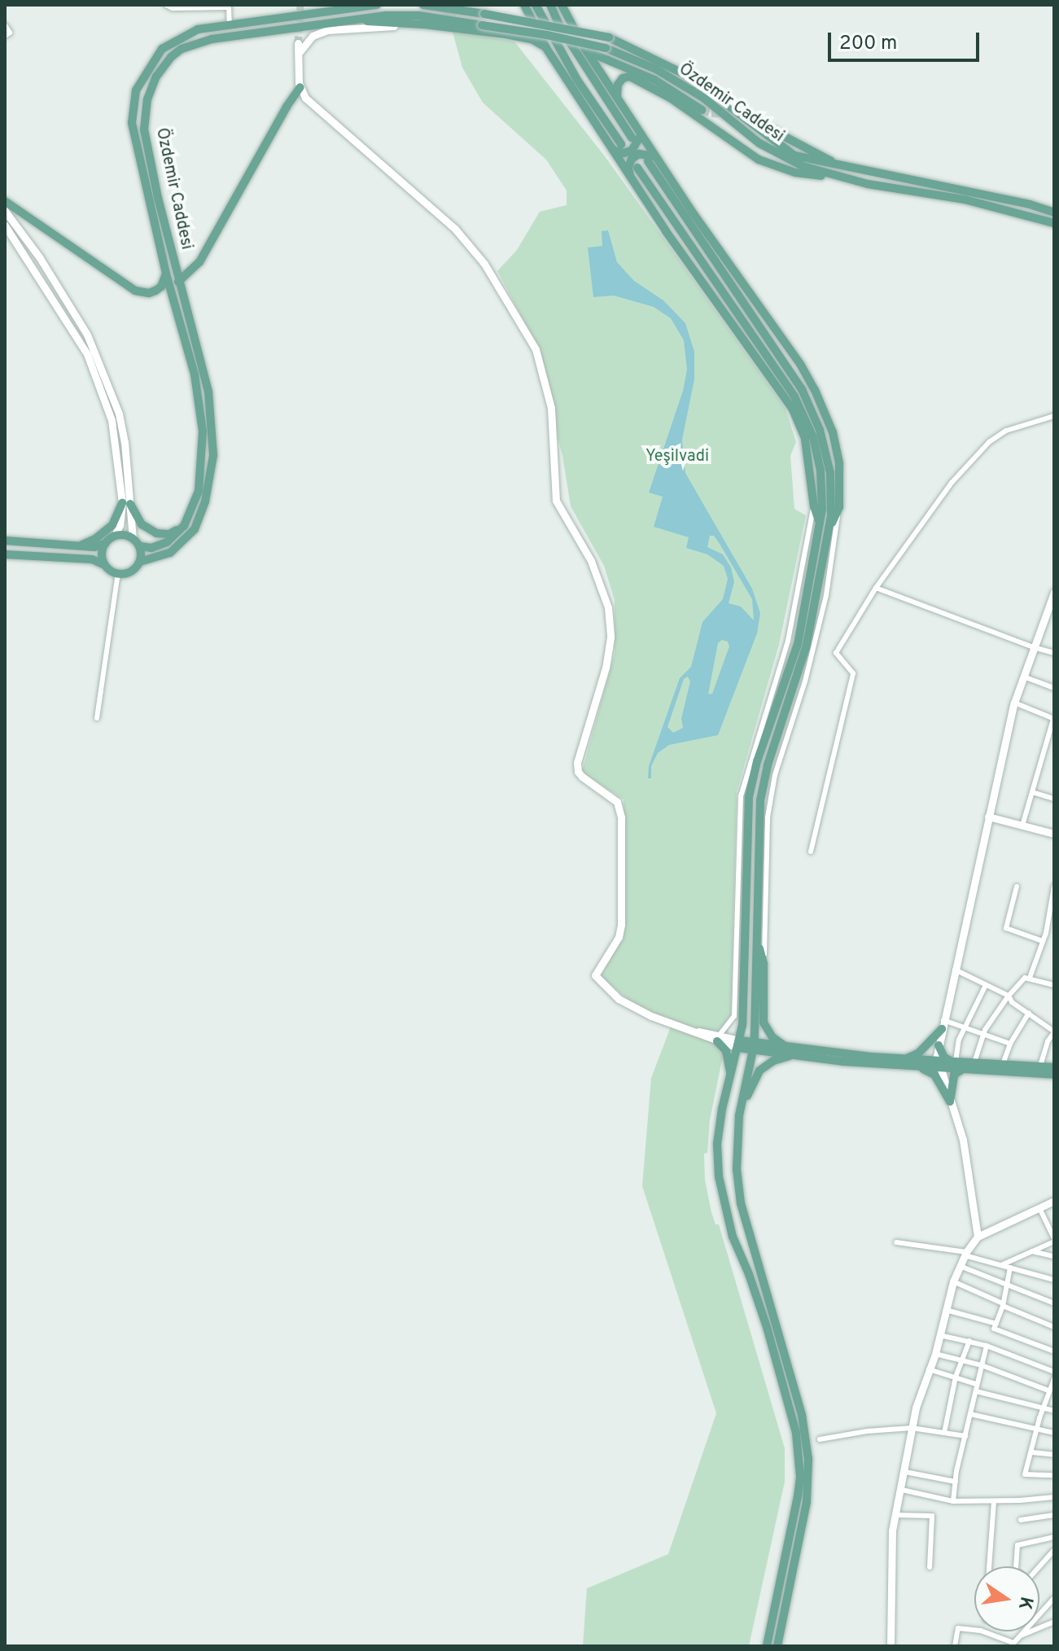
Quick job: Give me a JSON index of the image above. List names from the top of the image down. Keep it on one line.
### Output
{"streets":{"main road":["Özdemir Caddesi"]},"parks":["Yeşilvadi"],"scale_bar":"200 m","north":"right"}
